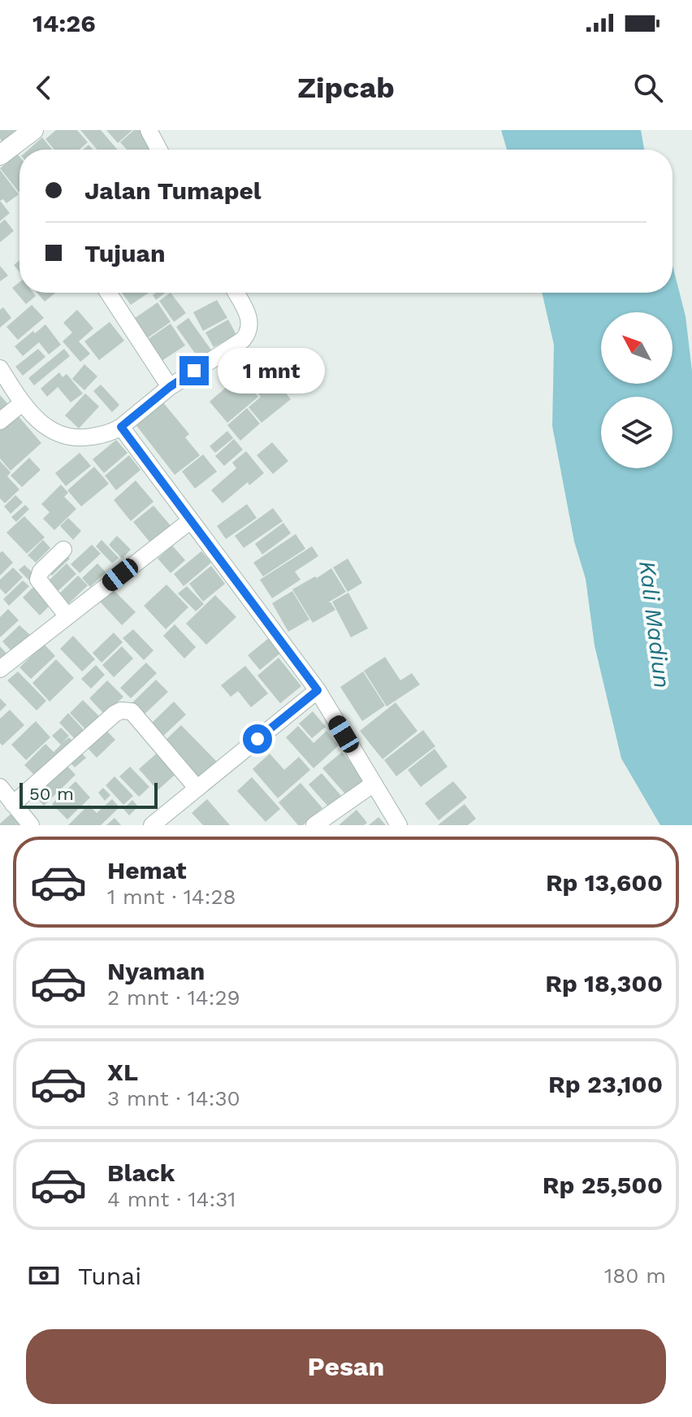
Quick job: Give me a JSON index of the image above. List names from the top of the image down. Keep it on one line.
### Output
{"water":["Kali Madiun"],"scale_bar":"50 m","north":"top left","page":{"status":"14:26","header":"Zipcab","banner":["Jalan Tumapel","Tujuan"],"bubble":"1 mnt","scale":"50 m","list":[{"name":"Hemat","note":"1 mnt · 14:28","value":"Rp 13,600"},{"name":"Nyaman","note":"2 mnt · 14:29","value":"Rp 18,300"},{"name":"XL","note":"3 mnt · 14:30","value":"Rp 23,100"},{"name":"Black","note":"4 mnt · 14:31","value":"Rp 25,500"}],"pay":["Tunai","180 m"],"buttons":"Pesan"}}
